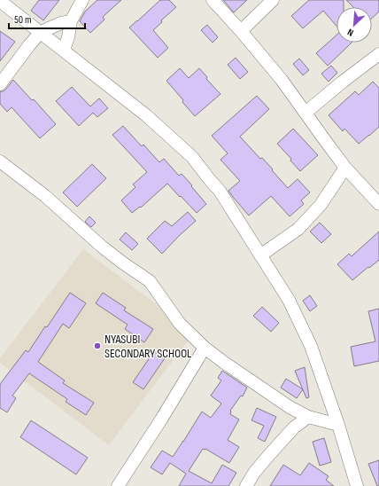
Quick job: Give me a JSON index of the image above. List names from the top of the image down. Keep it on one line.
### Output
{"places":["NYASUBI SECONDARY SCHOOL"],"scale_bar":"50 m","north":"bottom left"}
